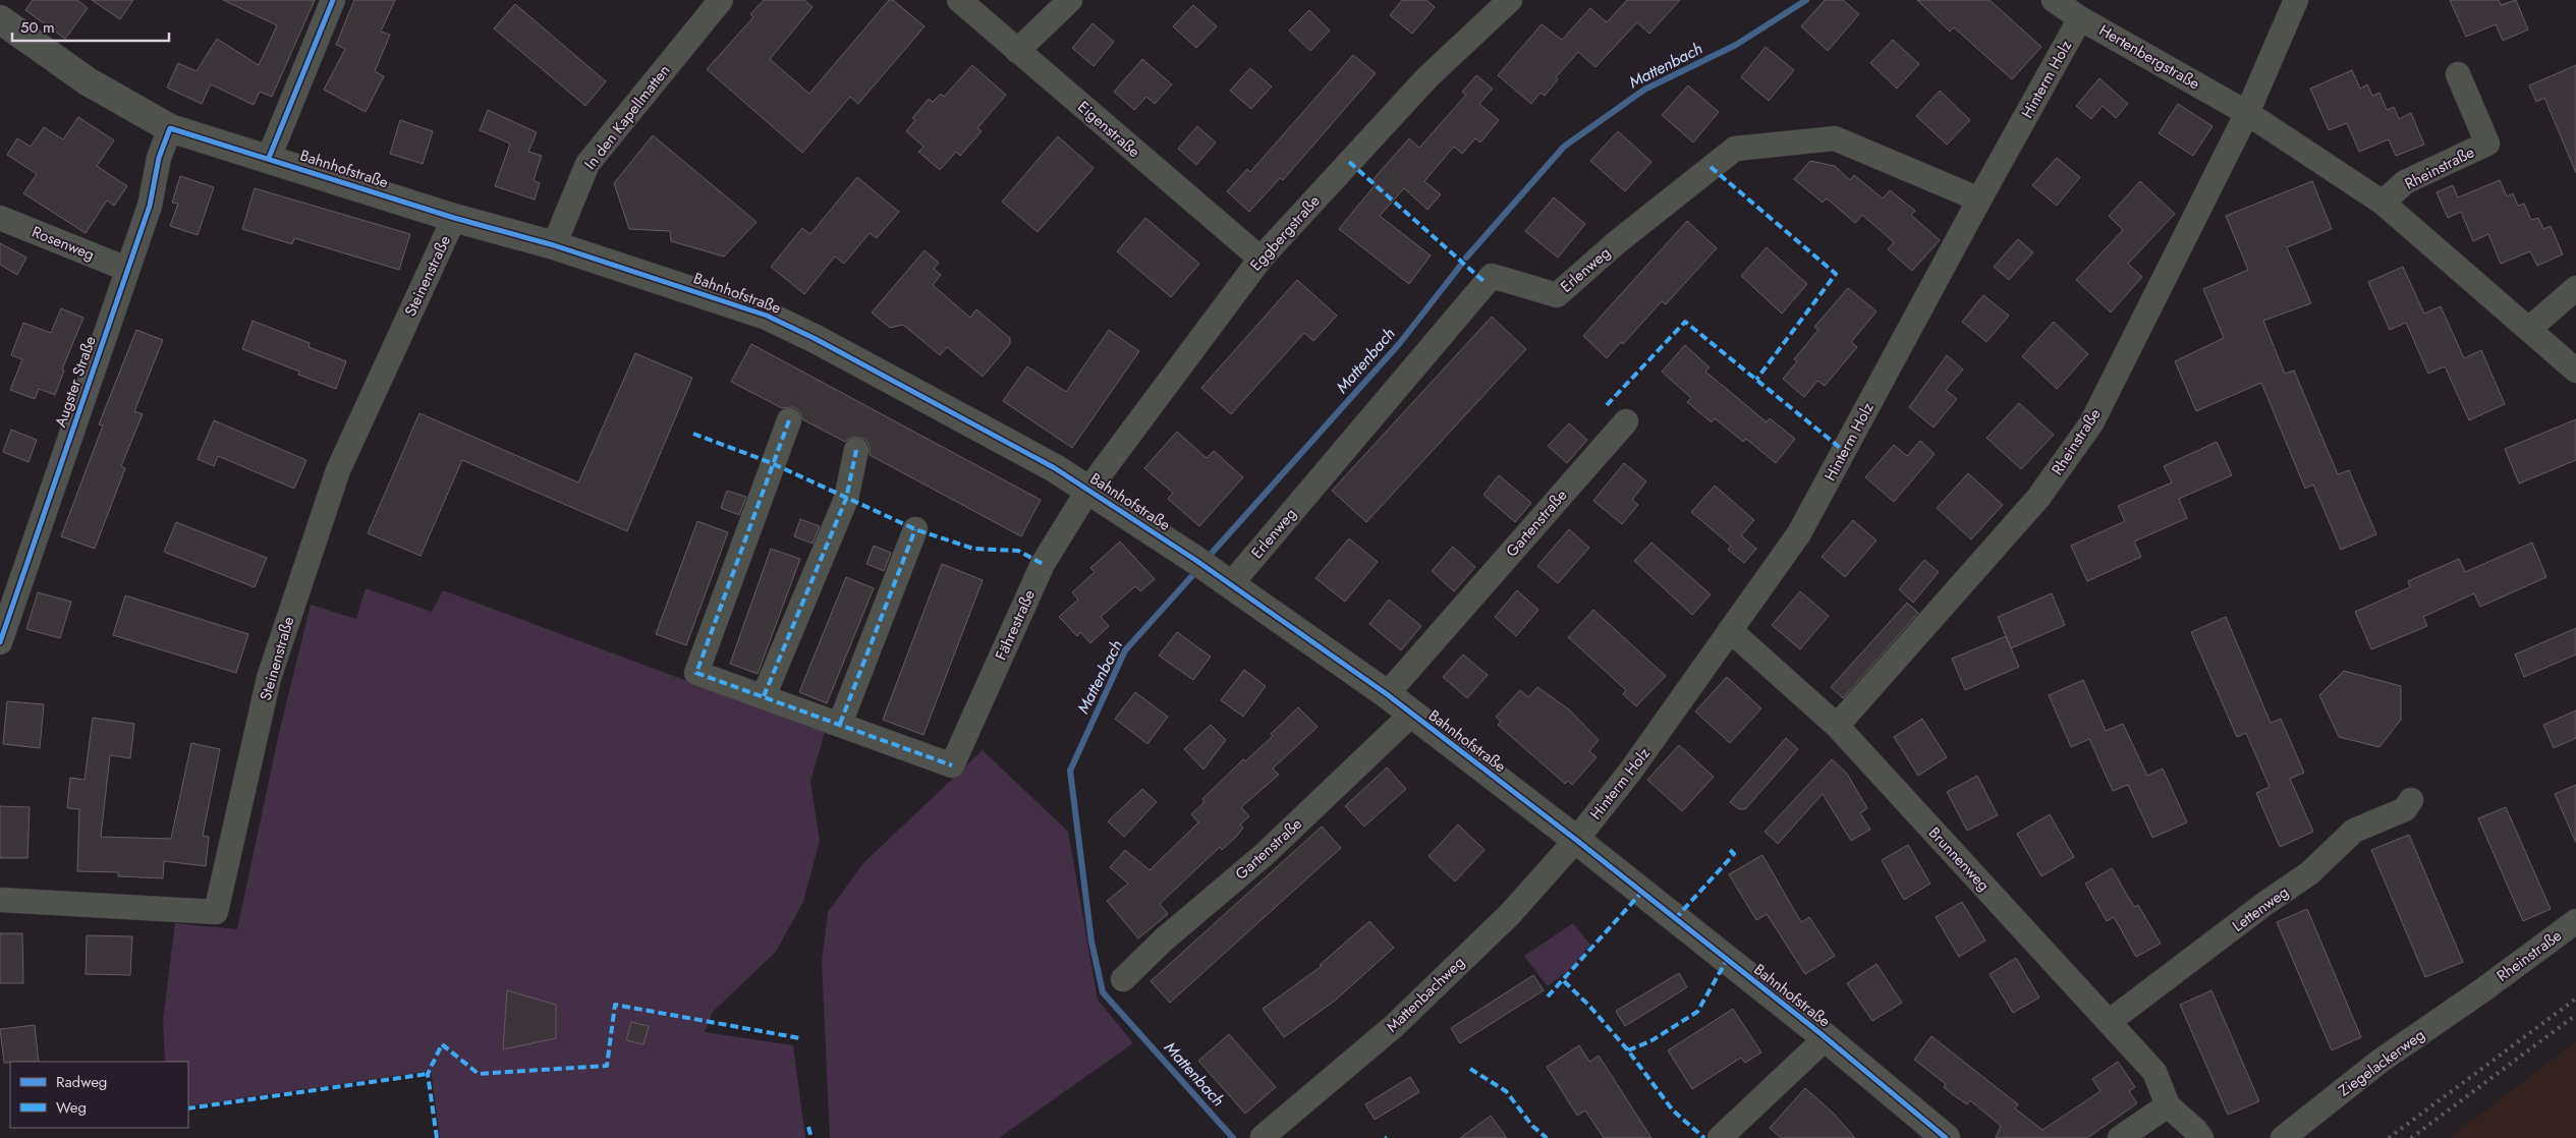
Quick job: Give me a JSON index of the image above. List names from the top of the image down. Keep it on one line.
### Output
{"streets":{"street":["Hertenbergstraße","Hinterm Holz","In den Kapellmatten","Eigenstraße","Rheinstraße","Bahnhofstraße","Eggbergstraße","Rosenweg","Erlenweg","Steinenstraße","Augster Straße","Gartenstraße","Fährestraße","Brunnenweg","Lettenweg","Mattenbachweg","Ziegelackerweg"]},"crossings":[["Hertenbergstraße","Hinterm Holz"],["Hertenbergstraße","Rheinstraße"],["Hinterm Holz","Bahnhofstraße"],["Hinterm Holz","Erlenweg"],["Hinterm Holz","Brunnenweg"],["Hinterm Holz","Mattenbachweg"],["In den Kapellmatten","Bahnhofstraße"],["Eigenstraße","Eggbergstraße"],["Rheinstraße","Brunnenweg"],["Rheinstraße","Ziegelackerweg"],["Bahnhofstraße","Eggbergstraße"],["Bahnhofstraße","Erlenweg"],["Bahnhofstraße","Steinenstraße"],["Bahnhofstraße","Augster Straße"],["Bahnhofstraße","Gartenstraße"],["Bahnhofstraße","Fährestraße"],["Bahnhofstraße","Mattenbachweg"],["Eggbergstraße","Fährestraße"],["Rosenweg","Augster Straße"],["Brunnenweg","Lettenweg"]],"water":["Mattenbach"],"legend":["Radweg","Weg"],"scale_bar":"50 m"}
